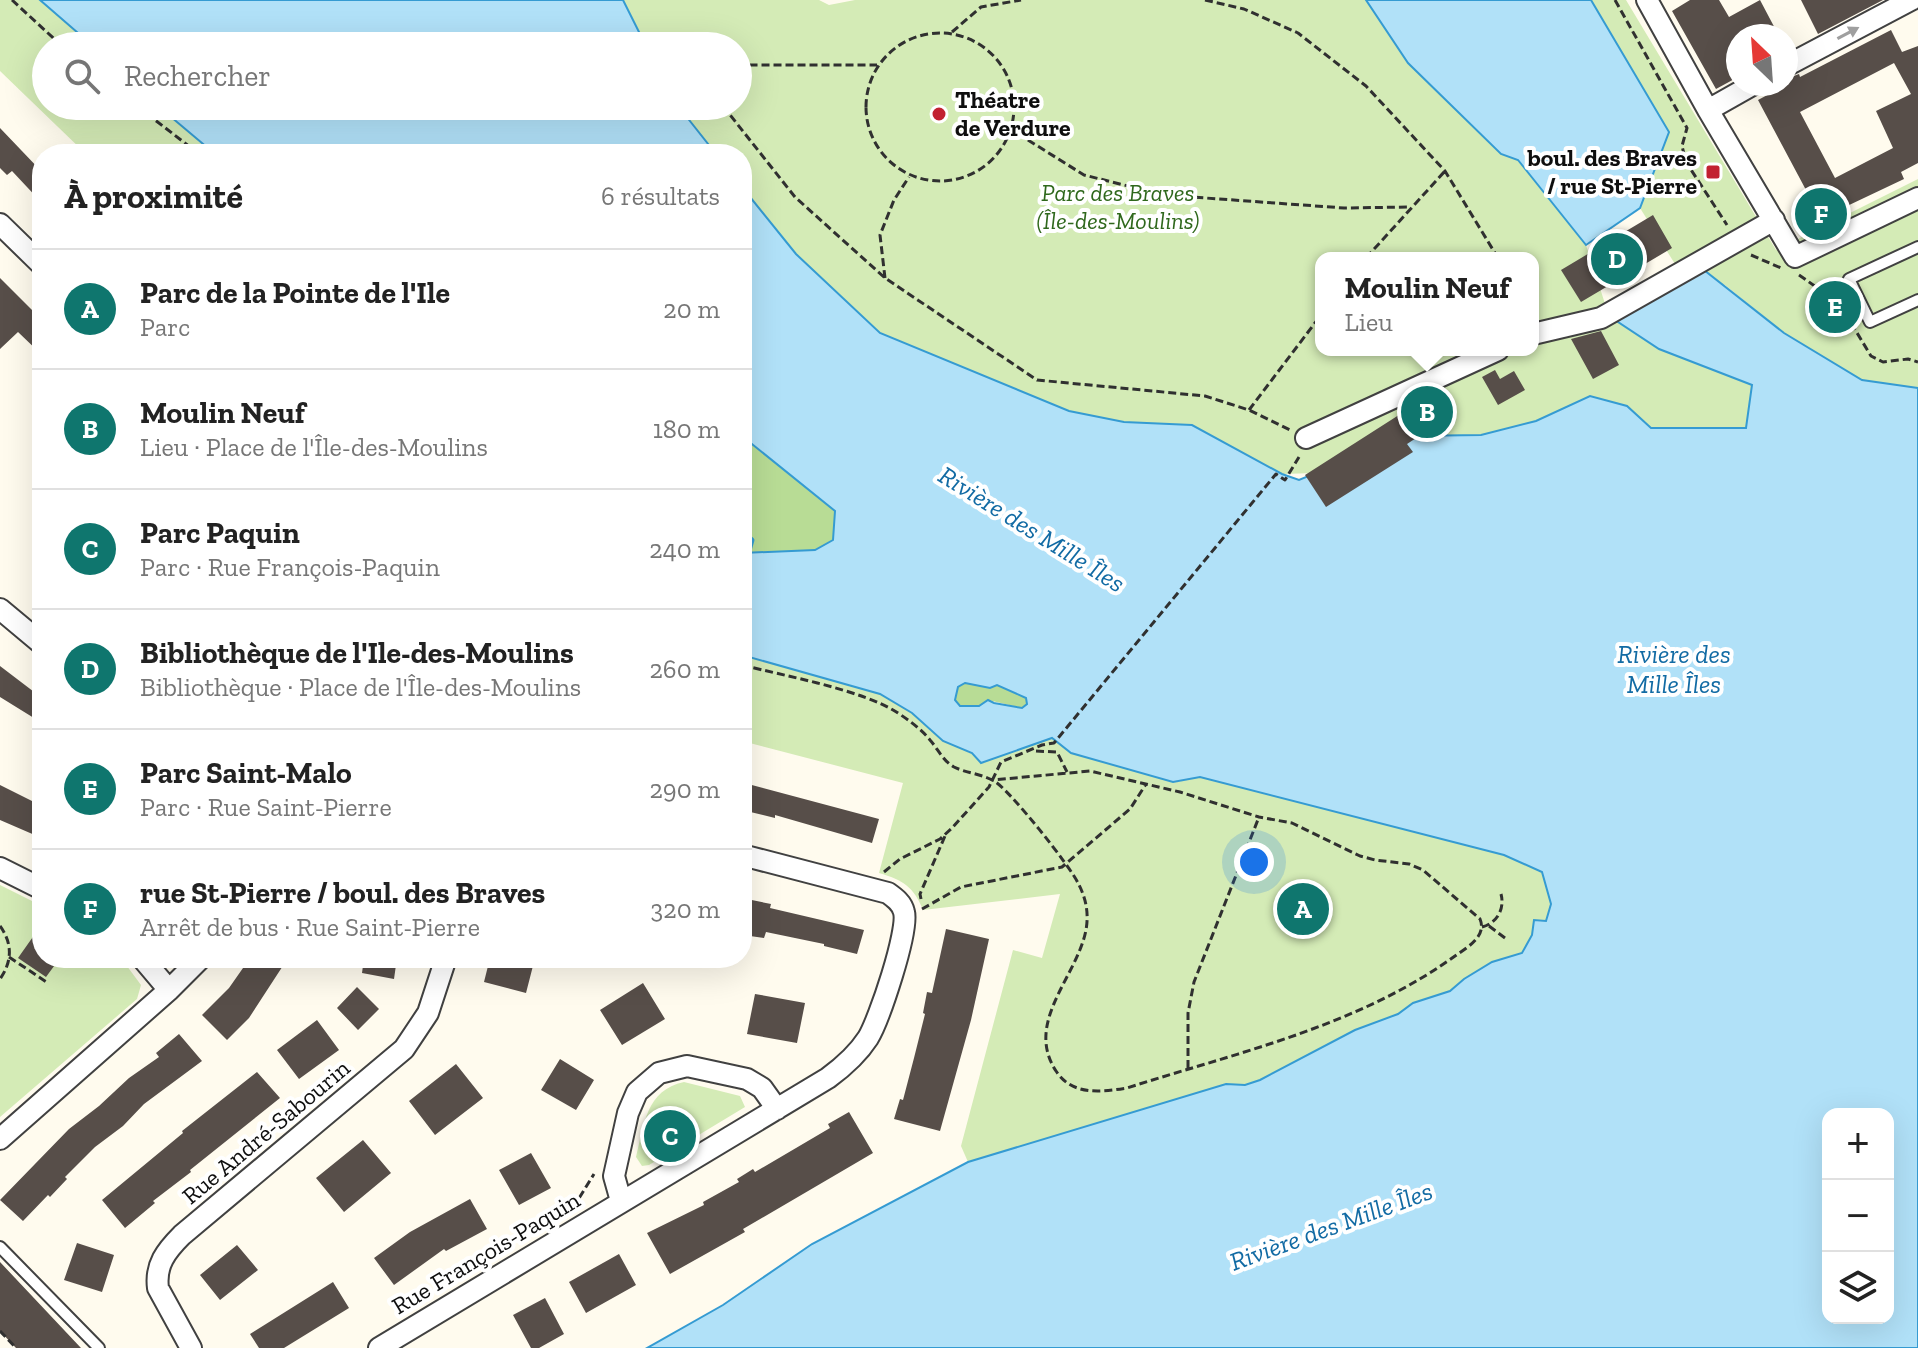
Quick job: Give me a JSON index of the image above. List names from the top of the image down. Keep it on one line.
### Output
{"streets":{"street":["Rue André-Sabourin","Rue François-Paquin"]},"water":["Rivière des Mille Îles"],"parks":["Parc des Braves (Île-des-Moulins)"],"places":{"other":["Théatre de Verdure"],"transit":["boul. des Braves / rue St-Pierre"]},"north":"top left","page":{"search":"Rechercher","heading":["À proximité","6 résultats"],"pins":["F","D","E","B","A","C"],"list":[{"mark":"A","name":"Parc de la Pointe de l'Ile","note":"Parc","value":"20 m"},{"mark":"B","name":"Moulin Neuf","note":"Lieu · Place de l'Île-des-Moulins","value":"180 m"},{"mark":"C","name":"Parc Paquin","note":"Parc · Rue François-Paquin","value":"240 m"},{"mark":"D","name":"Bibliothèque de l'Ile-des-Moulins","note":"Bibliothèque · Place de l'Île-des-Moulins","value":"260 m"},{"mark":"E","name":"Parc Saint-Malo","note":"Parc · Rue Saint-Pierre","value":"290 m"},{"mark":"F","name":"rue St-Pierre / boul. des Braves","note":"Arrêt de bus · Rue Saint-Pierre","value":"320 m"}],"popup":["Moulin Neuf","Lieu"],"map_buttons":["+","−"]}}
